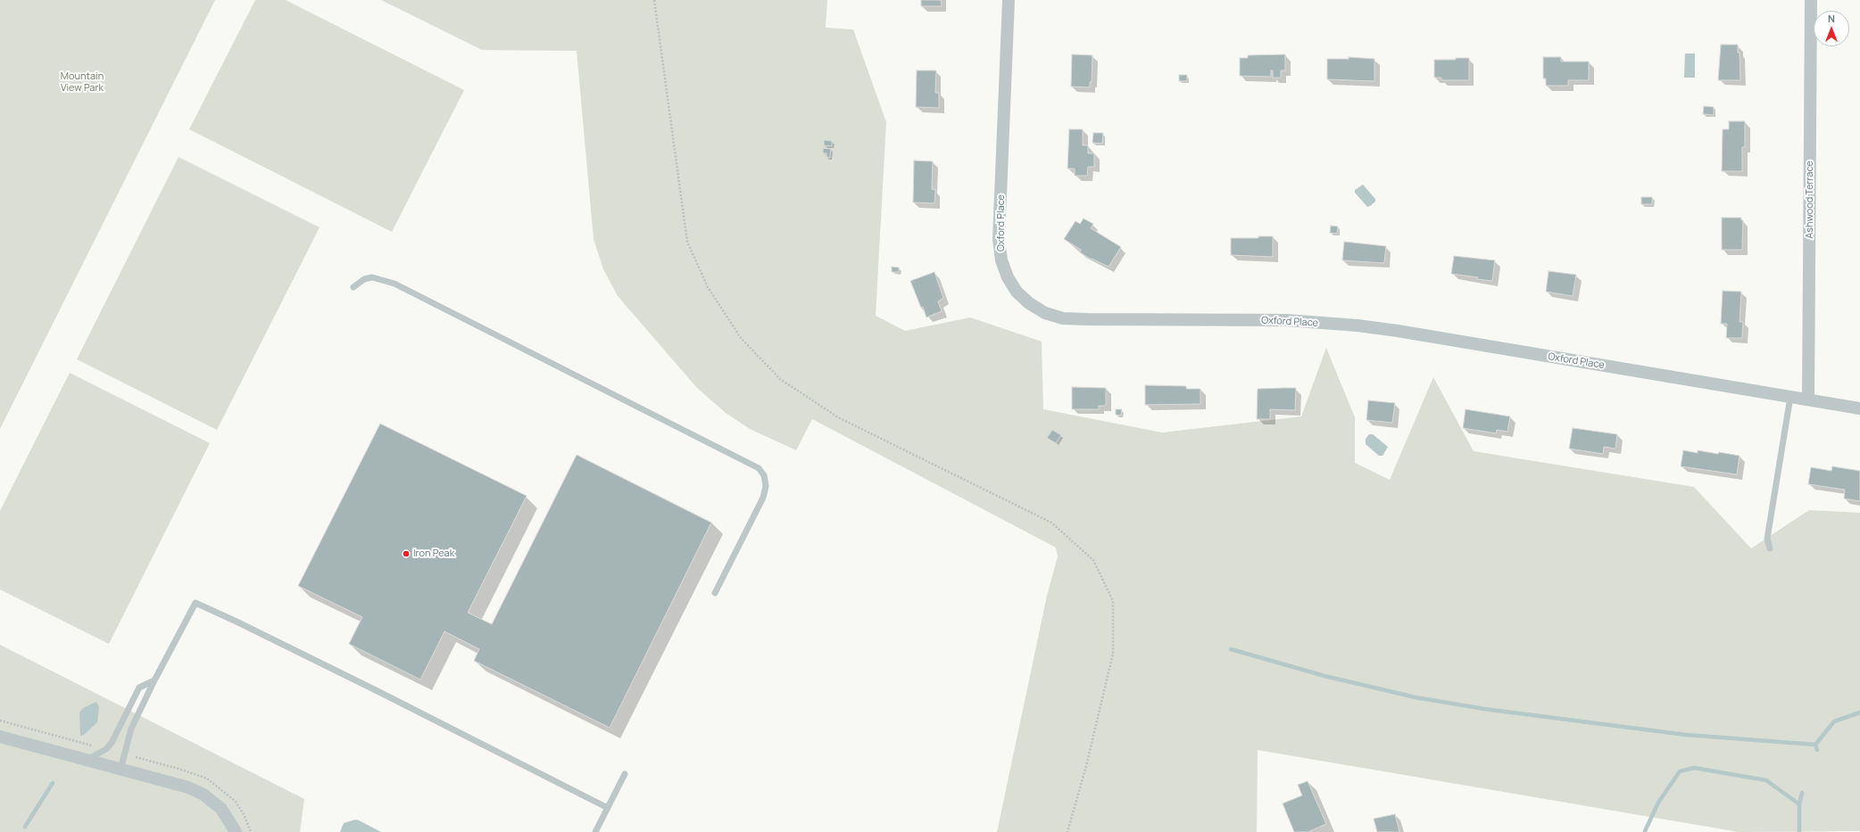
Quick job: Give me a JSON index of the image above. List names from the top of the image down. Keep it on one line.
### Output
{"streets":{"street":["Ashwood Terrace","Oxford Place"]},"crossings":[["Ashwood Terrace","Oxford Place"]],"parks":["Mountain View Park"],"places":["Iron Peak"],"north":"top"}
